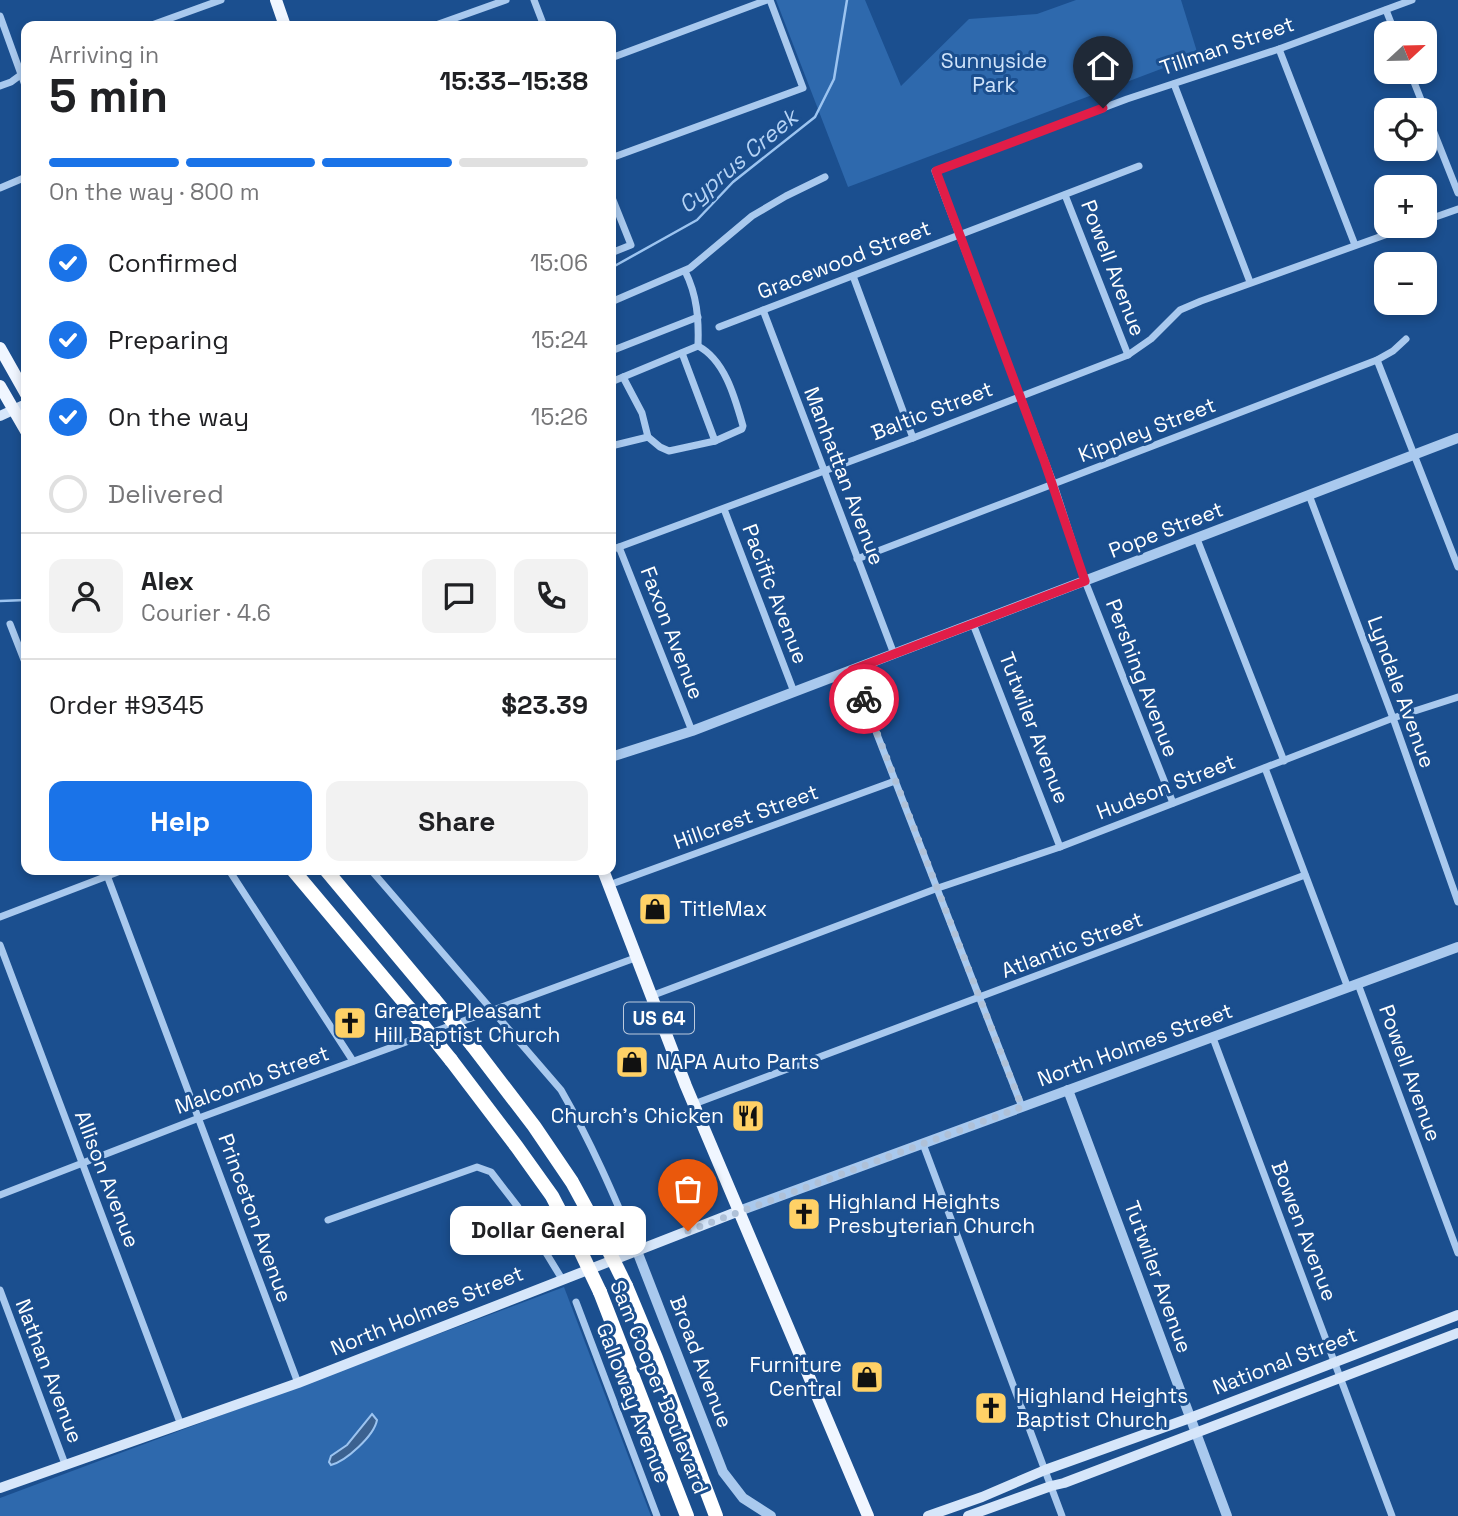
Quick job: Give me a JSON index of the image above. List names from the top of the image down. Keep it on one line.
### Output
{"streets":{"highway":["Sam Cooper Boulevard"],"main road":["US 64","North Holmes Street","National Street"],"street":["Tillman Street","Gracewood Street","Powell Avenue","Baltic Street","Kippley Street","Manhattan Avenue","Pope Street","Pacific Avenue","Faxon Avenue","Pershing Avenue","Lyndale Avenue","Tutwiler Avenue","Hudson Street","Hillcrest Street","Atlantic Street","Malcomb Street","Allison Avenue","Princeton Avenue","Bowen Avenue","Broad Avenue","Nathan Avenue","Galloway Avenue"]},"crossings":[["Tillman Street","Pershing Avenue"],["Gracewood Street","Powell Avenue"],["Gracewood Street","Manhattan Avenue"],["Gracewood Street","Pershing Avenue"],["Powell Avenue","Baltic Street"],["Powell Avenue","Hudson Street"],["Powell Avenue","Atlantic Street"],["Powell Avenue","North Holmes Street"],["Baltic Street","Manhattan Avenue"],["Baltic Street","Pacific Avenue"],["Baltic Street","Faxon Avenue"],["Baltic Street","Pershing Avenue"],["Kippley Street","Manhattan Avenue"],["Kippley Street","Pershing Avenue"],["Manhattan Avenue","Pope Street"],["Pope Street","Pacific Avenue"],["Pope Street","Faxon Avenue"],["Pope Street","Pershing Avenue"],["Pope Street","Lyndale Avenue"],["Pope Street","Tutwiler Avenue"],["Pershing Avenue","Hudson Street"],["Lyndale Avenue","Hudson Street"],["Tutwiler Avenue","Hudson Street"],["Tutwiler Avenue","North Holmes Street"],["Tutwiler Avenue","National Street"],["Hudson Street","US 64"],["Hillcrest Street","US 64"],["Atlantic Street","US 64"],["US 64","North Holmes Street"],["US 64","Malcomb Street"],["North Holmes Street","Allison Avenue"],["North Holmes Street","Princeton Avenue"],["North Holmes Street","Bowen Avenue"],["North Holmes Street","Broad Avenue"],["North Holmes Street","Nathan Avenue"],["Malcomb Street","Allison Avenue"],["Malcomb Street","Princeton Avenue"],["Malcomb Street","Broad Avenue"],["Bowen Avenue","National Street"]],"water":["Cyprus Creek"],"parks":["Sunnyside Park"],"places":{"shop":["TitleMax","NAPA Auto Parts","Furniture Central"],"church":["Greater Pleasant Hill Baptist Church","Highland Heights Presbyterian Church","Highland Heights Baptist Church"],"restaurant":["Church's Chicken"],"other":["Dollar General"]},"north":"right","page":{"map_buttons":["+","−"],"heading":["5 min","Arriving in","15:33–15:38"],"panel":["Alex","Courier · 4.6","Order #9345","$23.39"],"bar":"On the way · 800 m","list":[["Confirmed","15:06"],["Preparing","15:24"],["On the way","15:26"],"Delivered"],"buttons":["Help","Share"],"bubble":"Dollar General"}}
